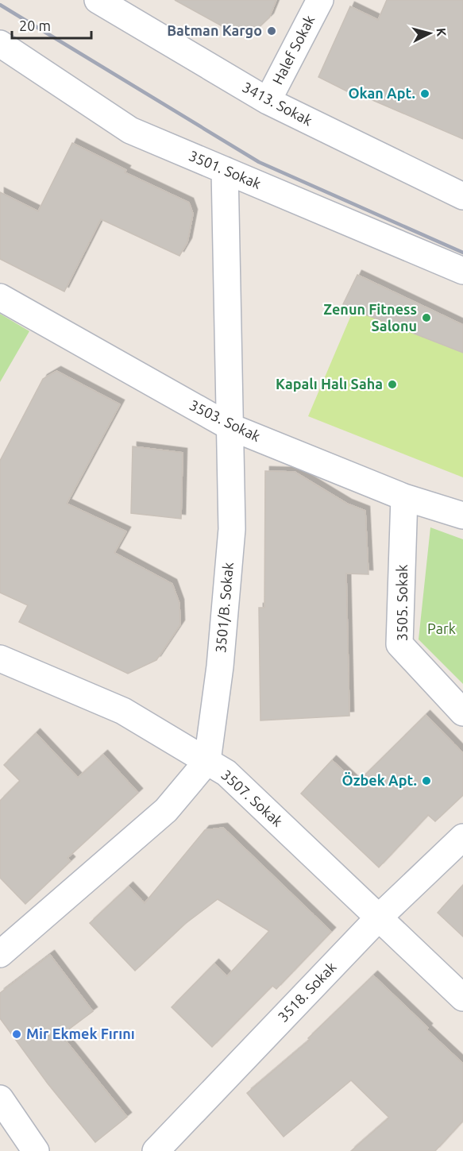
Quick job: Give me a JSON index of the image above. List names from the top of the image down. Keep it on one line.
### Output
{"streets":{"street":["Halef Sokak","3413. Sokak","3501. Sokak","3503. Sokak","3505. Sokak","3501/B. Sokak","3507. Sokak","3518. Sokak"]},"crossings":[["Halef Sokak","3413. Sokak"],["3501. Sokak","3501/B. Sokak"],["3503. Sokak","3505. Sokak"],["3503. Sokak","3501/B. Sokak"],["3501/B. Sokak","3507. Sokak"],["3507. Sokak","3518. Sokak"]],"parks":["Park"],"places":["Batman Kargo","Okan Apt.","Zenun Fitness Salonu","Kapalı Halı Saha","Özbek Apt.","Mir Ekmek Fırını"],"scale_bar":"20 m","north":"right"}
